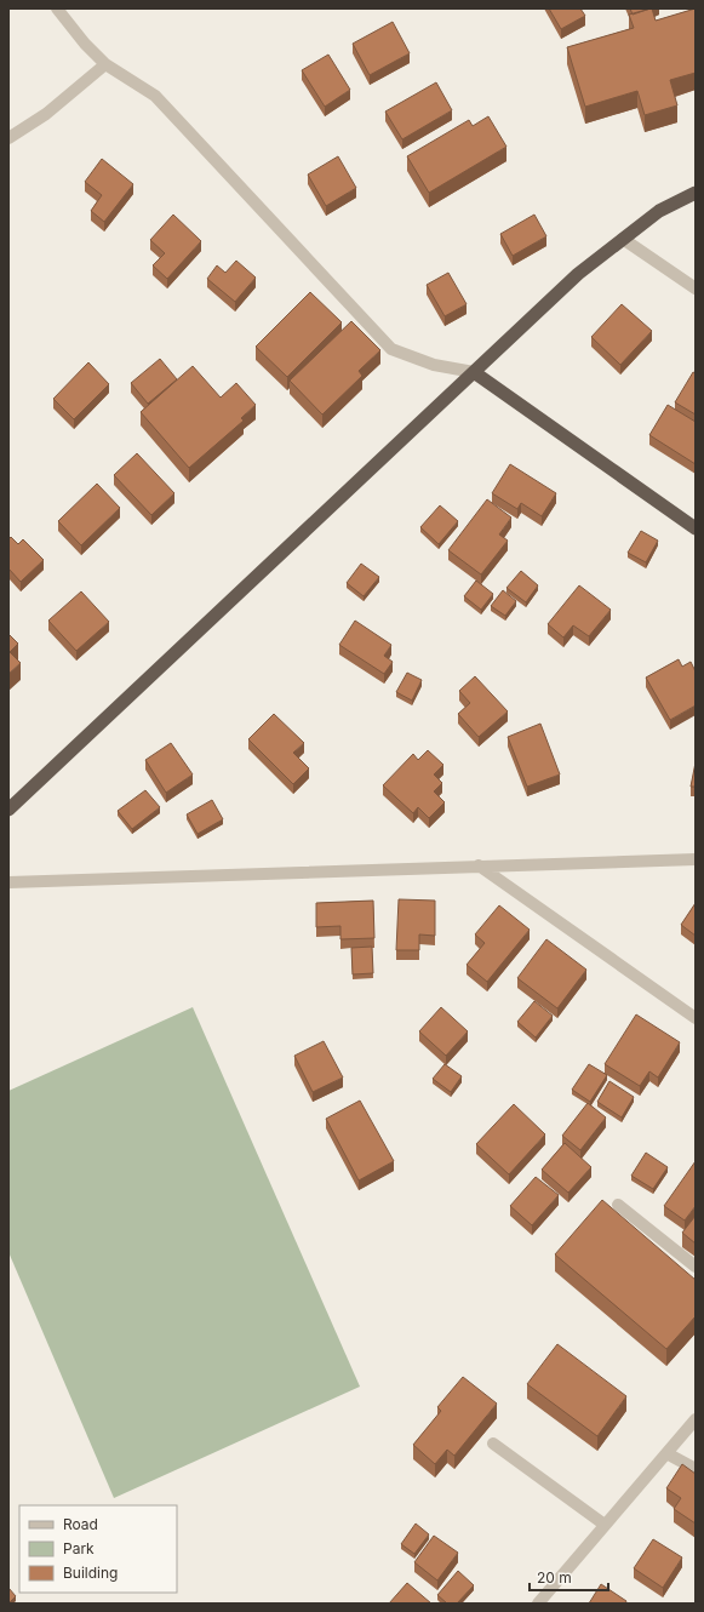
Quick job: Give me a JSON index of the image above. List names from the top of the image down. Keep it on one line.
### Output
{"legend":["Road","Park","Building"],"scale_bar":"20 m"}
